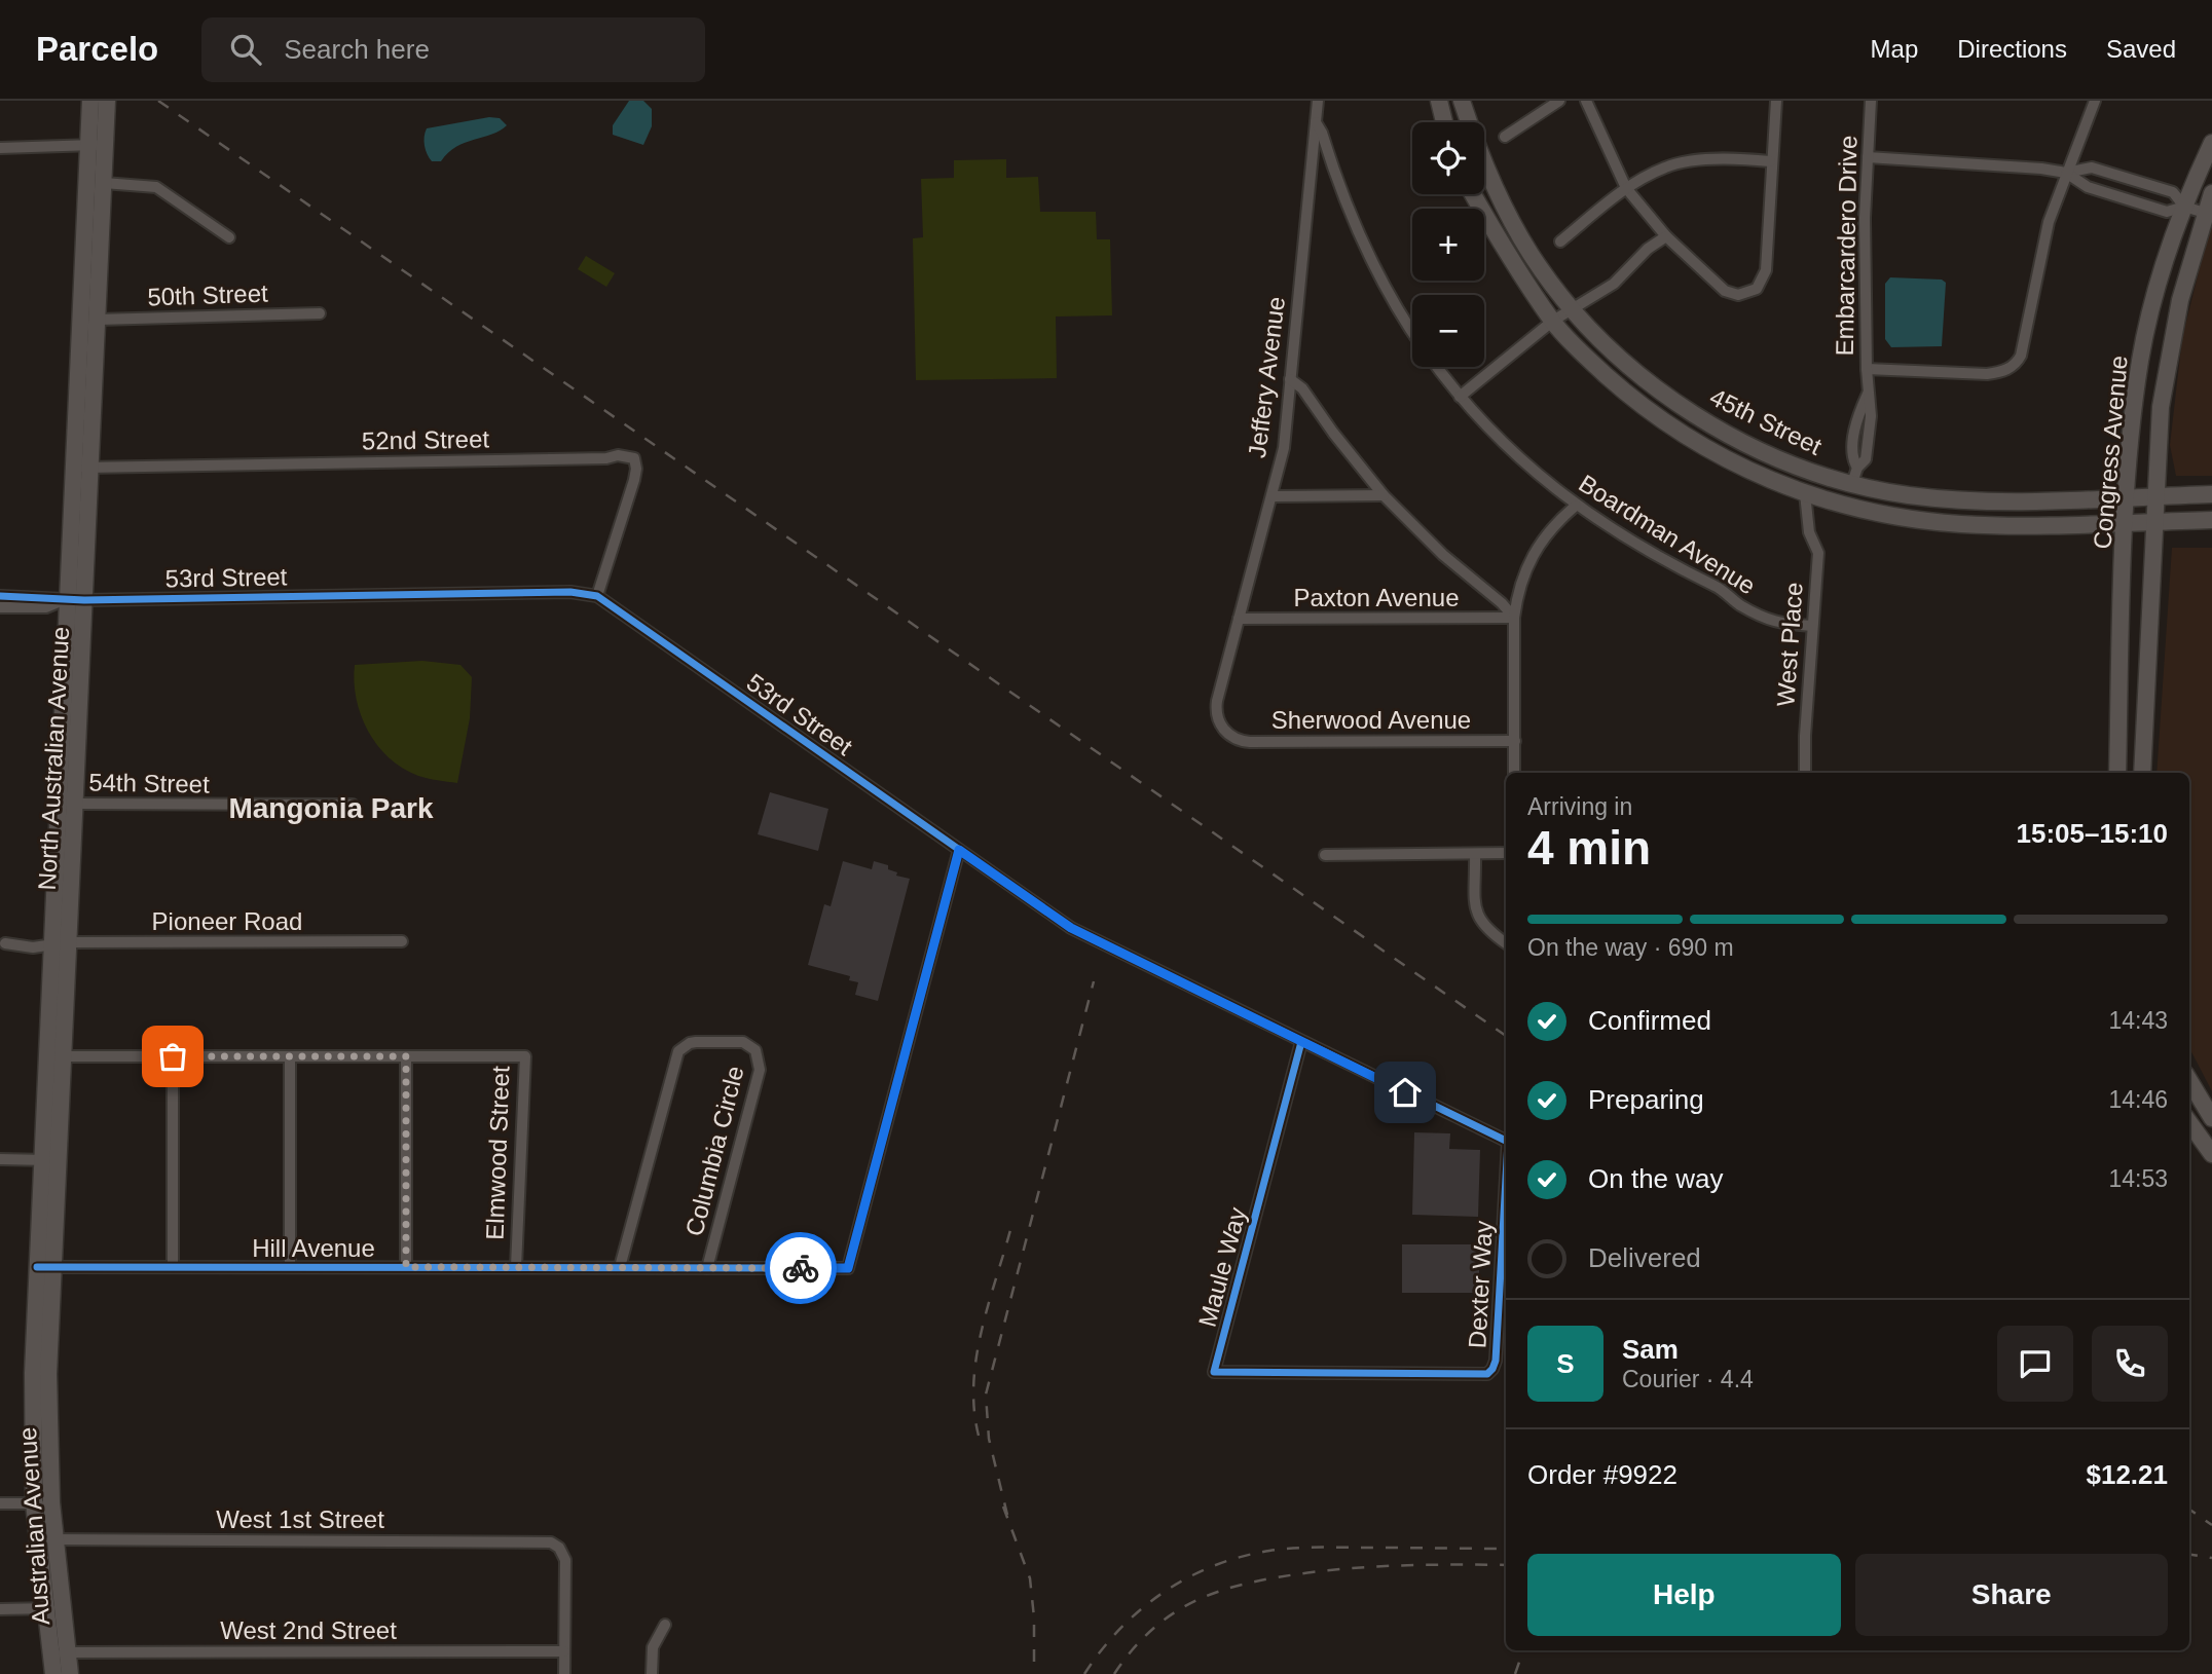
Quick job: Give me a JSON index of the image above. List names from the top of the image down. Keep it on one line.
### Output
{"streets":{"main road":["45th Street","Congress Avenue","North Australian Avenue","Australian Avenue"],"street":["Embarcardero Drive","50th Street","Jeffery Avenue","52nd Street","Boardman Avenue","53rd Street","Paxton Avenue","West Place","Sherwood Avenue","54th Street","Pioneer Road","Columbia Circle","Elmwood Street","Hill Avenue","Maule Way","Dexter Way","West 1st Street","West 2nd Street"]},"crossings":[["Embarcardero Drive","45th Street"],["50th Street","North Australian Avenue"],["Jeffery Avenue","Boardman Avenue"],["Jeffery Avenue","Paxton Avenue"],["Jeffery Avenue","Sherwood Avenue"],["45th Street","Congress Avenue"],["45th Street","West Place"],["52nd Street","53rd Street"],["52nd Street","North Australian Avenue"],["Boardman Avenue","West Place"],["53rd Street","North Australian Avenue"],["53rd Street","Hill Avenue"],["53rd Street","Maule Way"],["North Australian Avenue","54th Street"],["North Australian Avenue","Pioneer Road"],["North Australian Avenue","Hill Avenue"],["North Australian Avenue","Australian Avenue"],["Columbia Circle","Hill Avenue"],["Elmwood Street","Hill Avenue"],["Maule Way","Dexter Way"],["West 1st Street","Australian Avenue"],["West 1st Street","West 2nd Street"],["Australian Avenue","West 2nd Street"]],"districts":["Mangonia Park"],"page":{"header":"Parcelo","search":"Search here","nav":["Map","Directions","Saved"],"map_buttons":["+","−"],"heading":["4 min","Arriving in","15:05–15:10"],"panel":["Sam","Courier · 4.4","Order #9922","$12.21"],"bar":"On the way · 690 m","list":[["Confirmed","14:43"],["Preparing","14:46"],["On the way","14:53"],"Delivered"],"round":"S","buttons":["Help","Share"]}}
